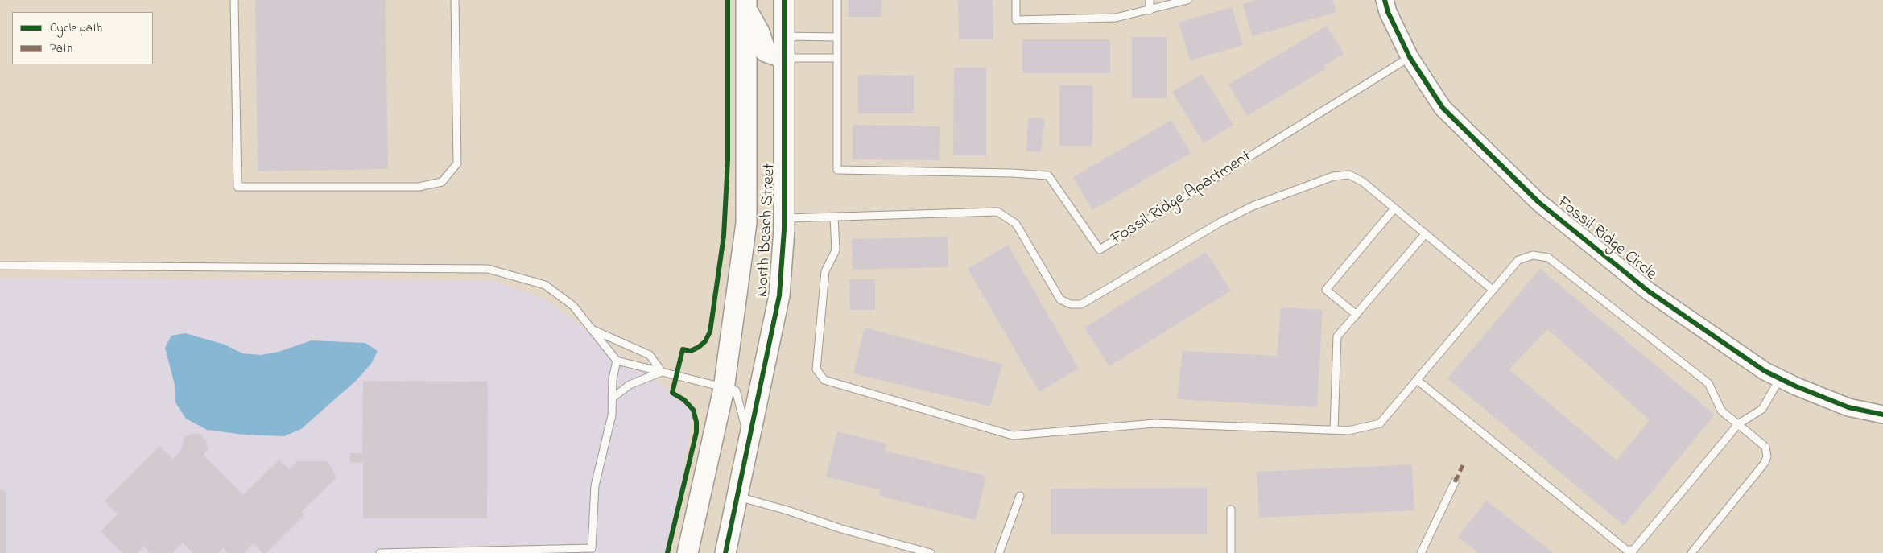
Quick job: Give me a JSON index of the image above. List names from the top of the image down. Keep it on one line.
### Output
{"streets":{"main road":["North Beach Street"],"street":["Fossil Ridge Circle"],"lane":["Fossil Ridge Apartment"]},"crossings":[["Fossil Ridge Apartment","Fossil Ridge Circle"]],"legend":["Cycle path","Path"]}
